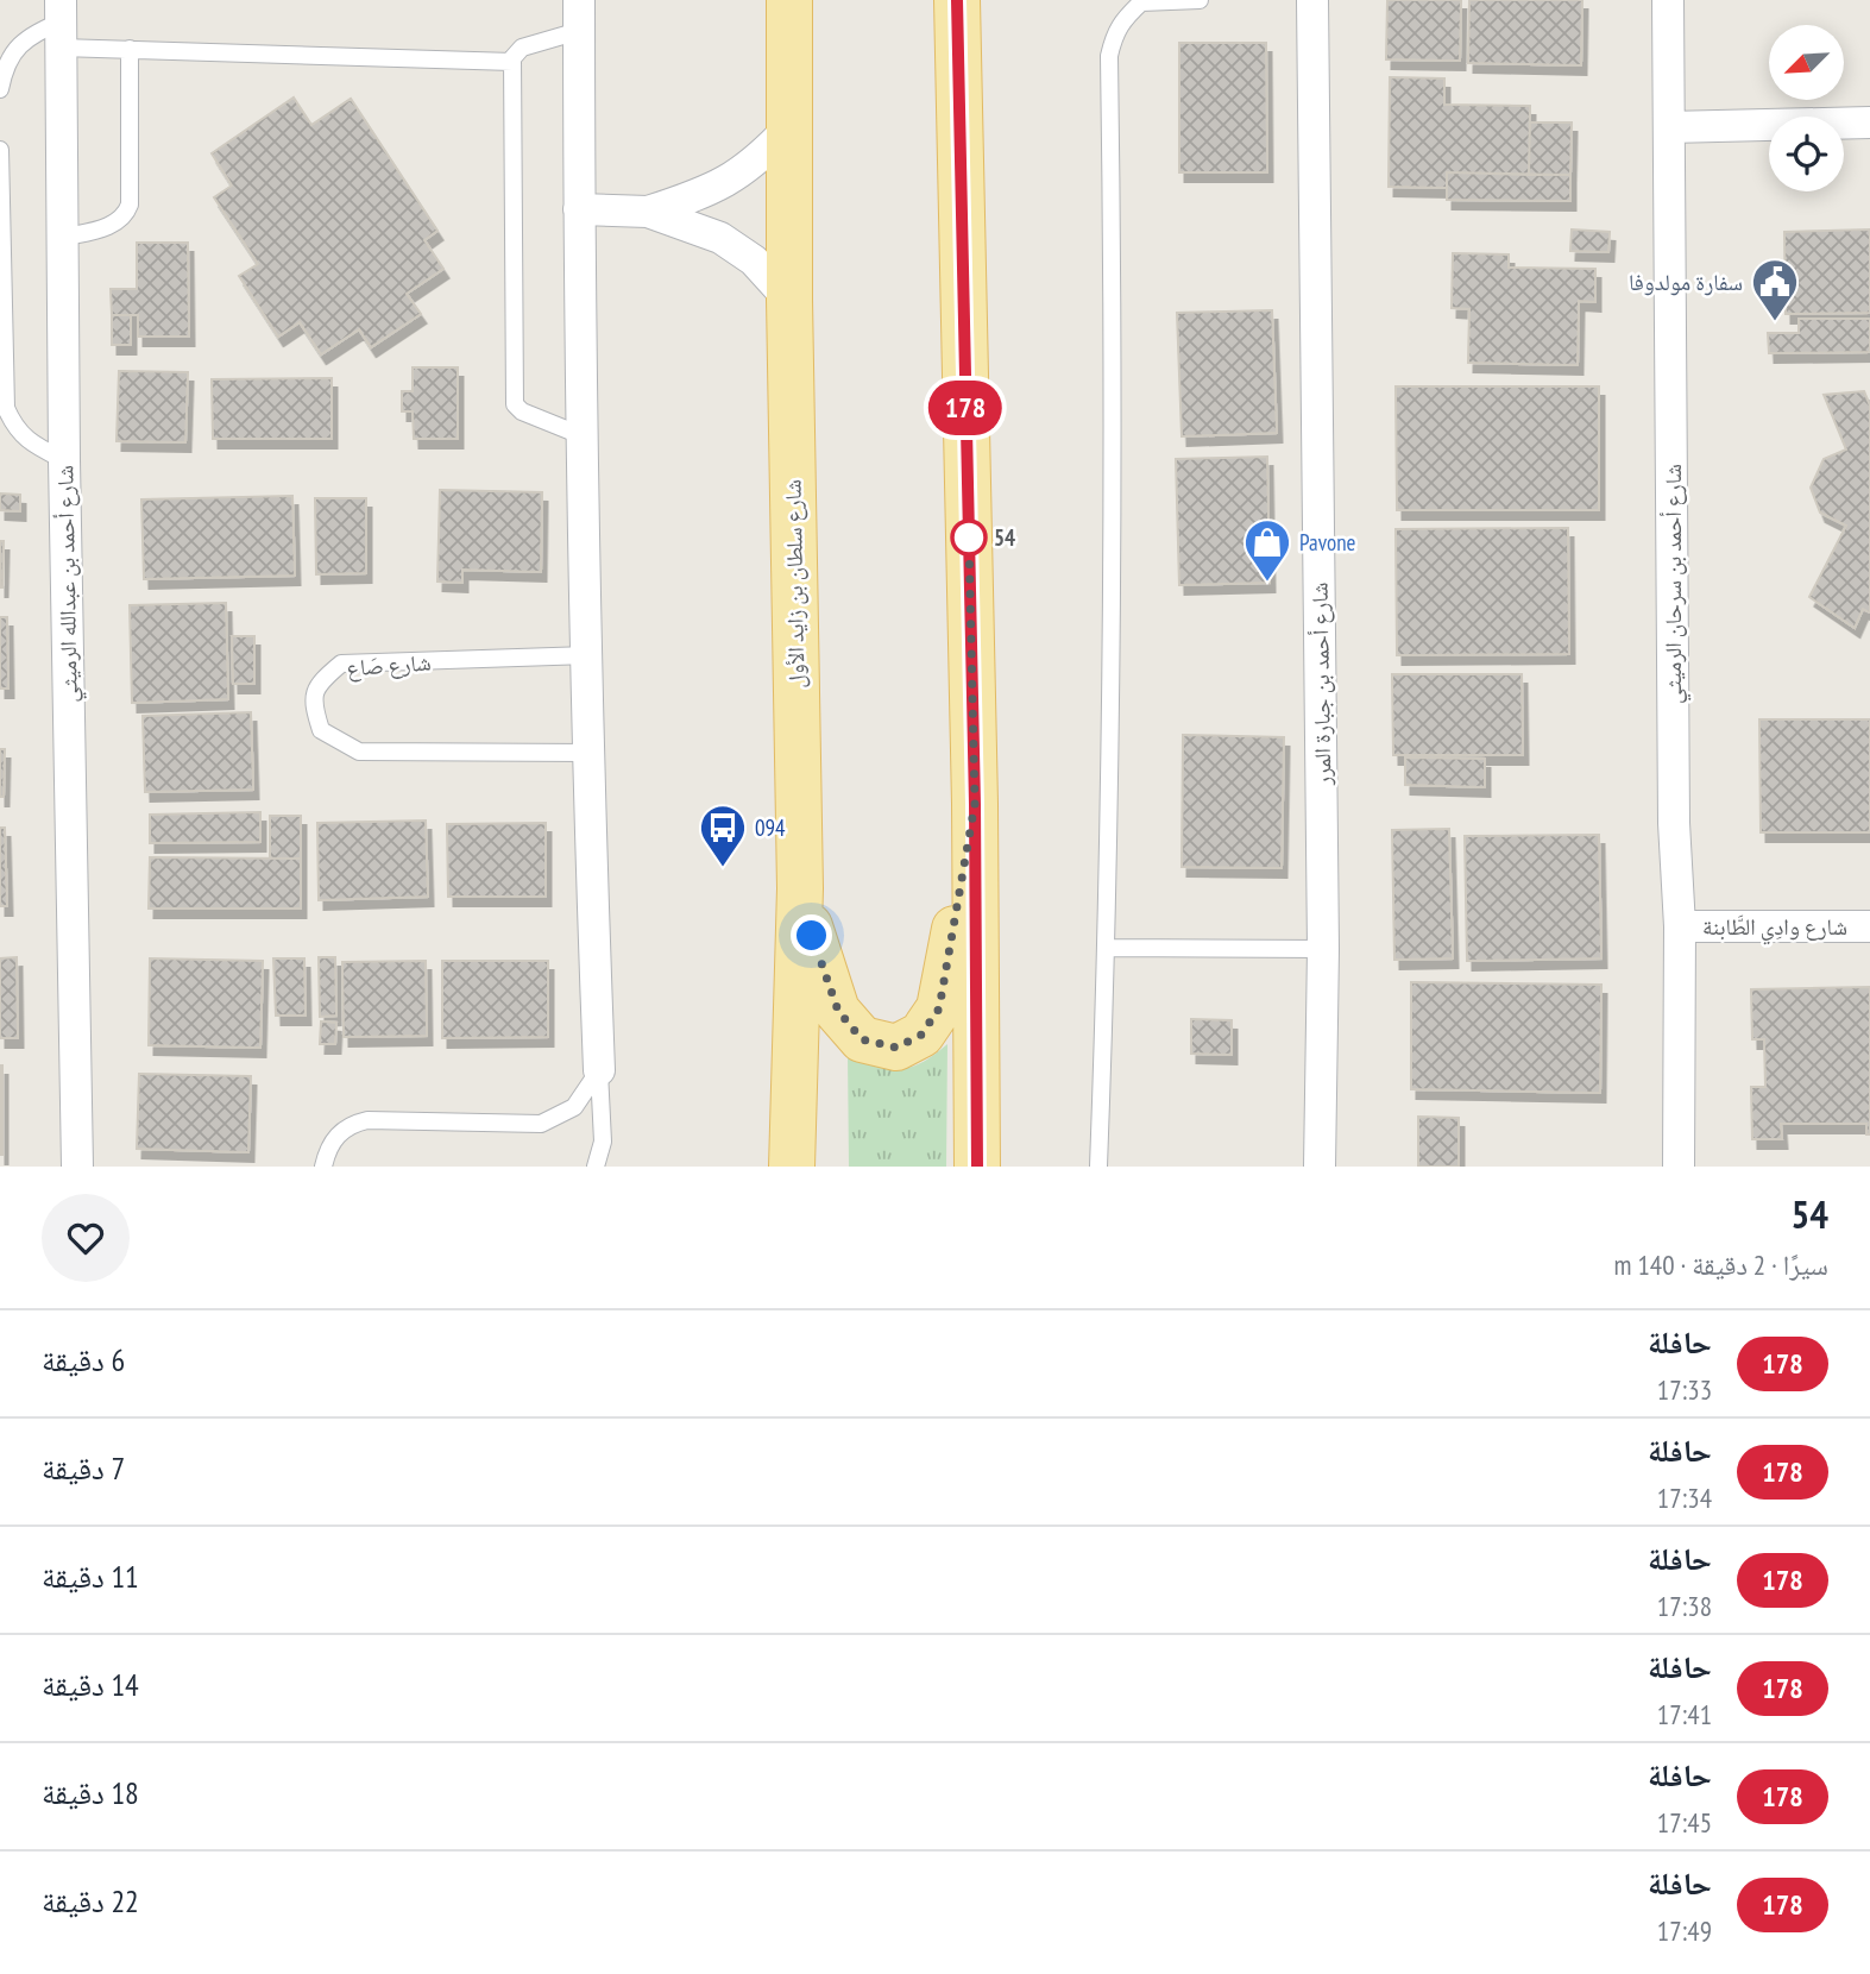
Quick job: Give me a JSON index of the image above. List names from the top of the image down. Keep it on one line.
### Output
{"streets":{"main road":["شارع سلطان بن زايد الأول"],"street":["شارع أحمد بن عبدالله الرميثي","شارع أحمد بن سرحان الرميثي","شارع أحمد بن جبارة المرر","شارع وادِي الطَّابنة"],"lane":["شارع صَاع"]},"crossings":[["شارع أحمد بن سرحان الرميثي","شارع وادِي الطَّابنة"]],"places":{"public building":["سفارة مولدوفا"],"other":["54"],"shop":["Pavone"],"bus stop":["094"]},"lines":["bus line 178"],"north":"bottom left","page":{"on_map":"178","heading":["54","سيرًا · 2 دقيقة · 140 m"],"list":[{"mark":"178","name":"حافلة","note":"17:33","value":"6 دقيقة"},{"mark":"178","name":"حافلة","note":"17:34","value":"7 دقيقة"},{"mark":"178","name":"حافلة","note":"17:38","value":"11 دقيقة"},{"mark":"178","name":"حافلة","note":"17:41","value":"14 دقيقة"},{"mark":"178","name":"حافلة","note":"17:45","value":"18 دقيقة"},{"mark":"178","name":"حافلة","note":"17:49","value":"22 دقيقة"}]}}
